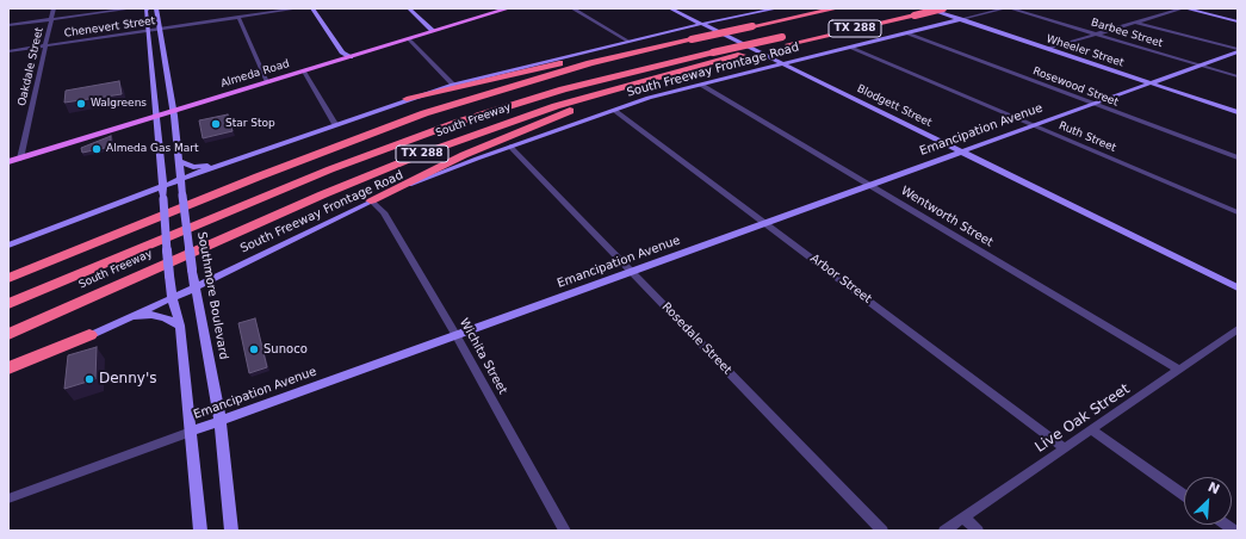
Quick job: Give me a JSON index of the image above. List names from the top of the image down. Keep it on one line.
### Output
{"streets":{"highway":["TX 288","South Freeway"],"main road":["Wheeler Street","South Freeway Frontage Road","Almeda Road","Blodgett Street","Emancipation Avenue","Southmore Boulevard"],"street":["Chenevert Street","Barbee Street","Oakdale Street","Rosewood Street","Ruth Street","Wentworth Street","Arbor Street","Rosedale Street","Wichita Street","Live Oak Street"]},"crossings":[["Chenevert Street","Oakdale Street"],["Chenevert Street","Southmore Boulevard"],["TX 288","South Freeway"],["Barbee Street","Emancipation Avenue"],["Wheeler Street","South Freeway Frontage Road"],["Wheeler Street","Emancipation Avenue"],["Oakdale Street","Almeda Road"],["South Freeway Frontage Road","Rosewood Street"],["South Freeway Frontage Road","Blodgett Street"],["South Freeway Frontage Road","Ruth Street"],["South Freeway Frontage Road","Wentworth Street"],["South Freeway Frontage Road","Arbor Street"],["South Freeway Frontage Road","Southmore Boulevard"],["South Freeway Frontage Road","Rosedale Street"],["South Freeway Frontage Road","Wichita Street"],["Almeda Road","Southmore Boulevard"],["Rosewood Street","Emancipation Avenue"],["Blodgett Street","Emancipation Avenue"],["Emancipation Avenue","Ruth Street"],["Emancipation Avenue","Wentworth Street"],["Emancipation Avenue","Arbor Street"],["Emancipation Avenue","Southmore Boulevard"],["Emancipation Avenue","Rosedale Street"],["Emancipation Avenue","Wichita Street"],["Wentworth Street","Live Oak Street"],["Arbor Street","Live Oak Street"]],"places":["Walgreens","Star Stop","Almeda Gas Mart","Sunoco","Denny's"],"north":"top right"}
